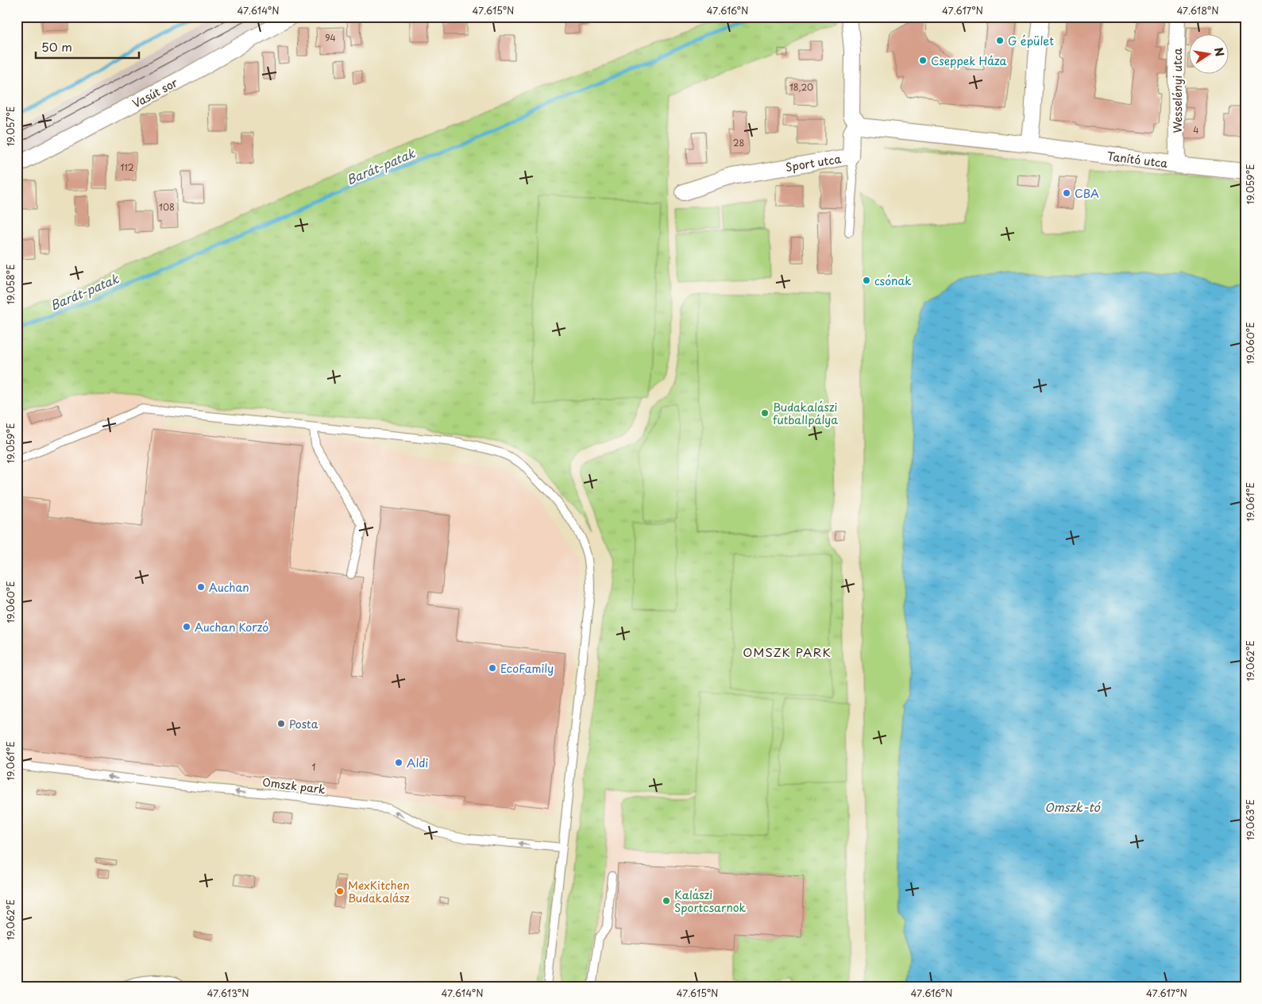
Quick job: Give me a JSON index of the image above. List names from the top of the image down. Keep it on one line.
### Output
{"streets":{"street":["Wesselényi utca","Vasút sor","Tanító utca","Sport utca"],"lane":["Omszk park"]},"crossings":[["Wesselényi utca","Tanító utca"],["Tanító utca","Sport utca"]],"one_way":["Omszk park"],"districts":["OMSZK PARK"],"water":["Barát-patak","Omszk-tó"],"places":["G épület","Cseppek Háza","CBA","csónak","Budakalászi futballpálya","Auchan","Auchan Korzó","EcoFamily","Posta","Aldi","MexKitchen Budakalász","Kalászi Sportcsarnok"],"house_numbers":["94","18,20","4","28","112","108","1"],"scale_bar":"50 m","north":"right","coordinates":["47.614°N","47.615°N","47.616°N","47.617°N","47.618°N","19.057°E","19.059°E","19.058°E","19.060°E","19.061°E","19.062°E","19.063°E","47.613°N"]}
